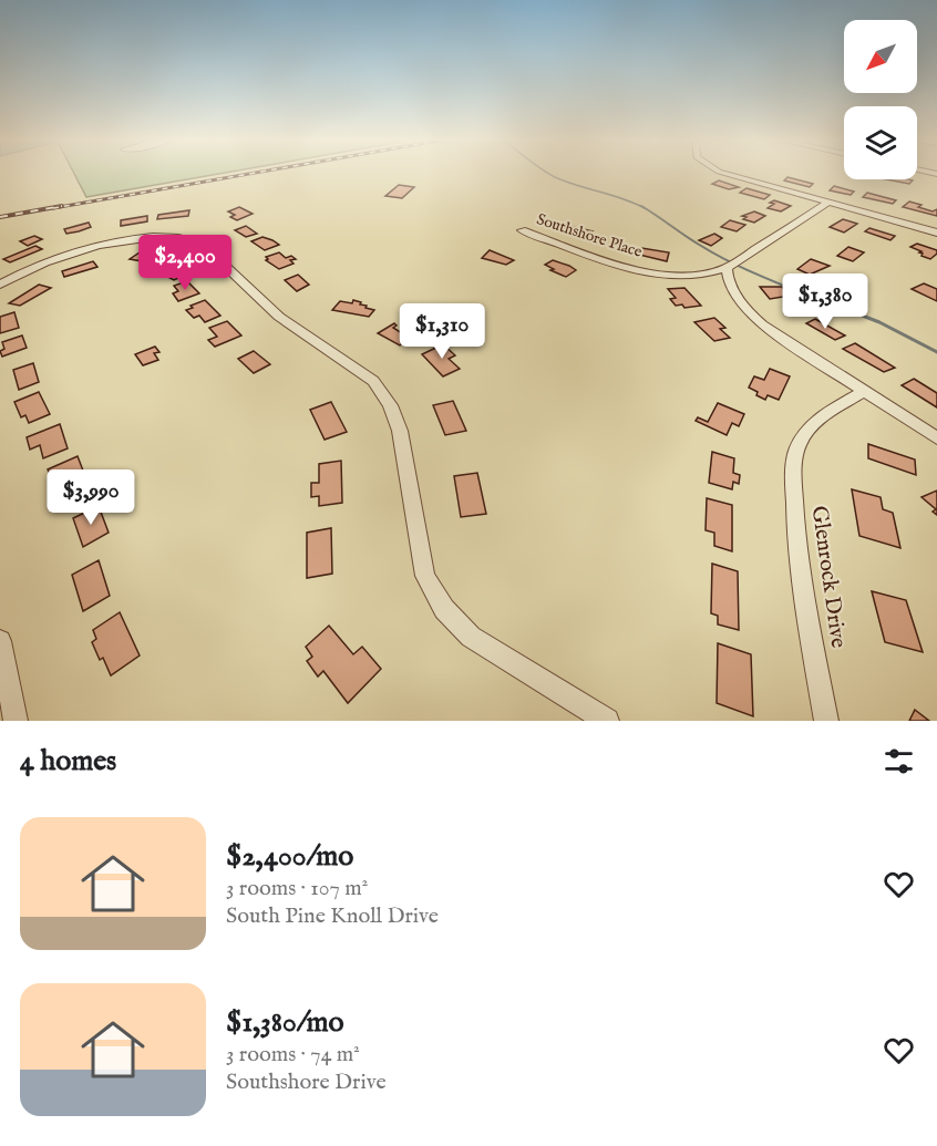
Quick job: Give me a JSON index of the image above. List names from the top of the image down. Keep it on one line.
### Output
{"streets":{"street":["Southshore Place","Glenrock Drive"]},"north":"bottom left","page":{"price":["$2,400","$1,380","$1,310","$3,990"],"heading":"4 homes","list":[{"name":"$2,400/mo","note":"3 rooms · 107 m² · South Pine Knoll Drive"},{"name":"$1,380/mo","note":"3 rooms · 74 m² · Southshore Drive"}]}}
